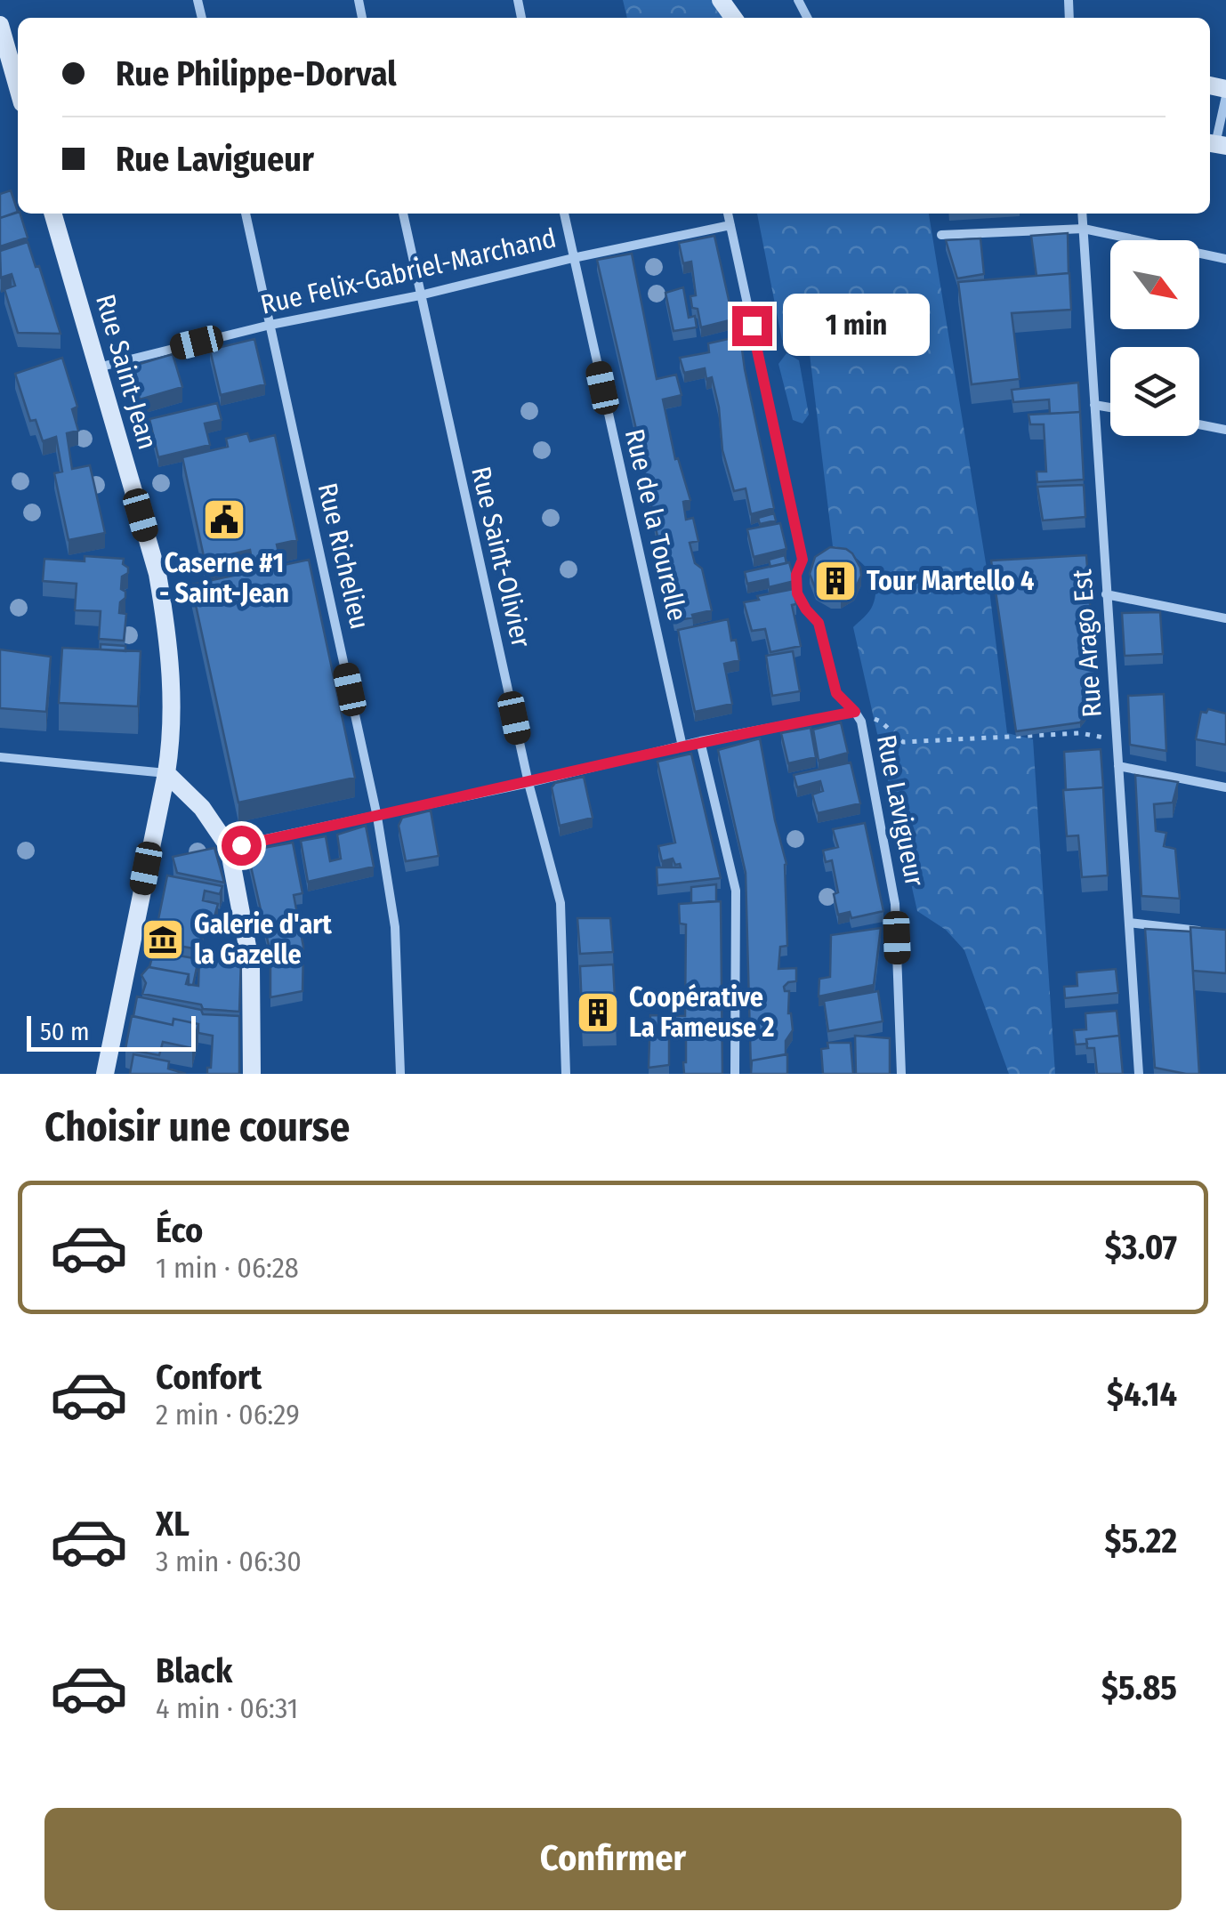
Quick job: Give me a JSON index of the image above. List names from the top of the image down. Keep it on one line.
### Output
{"streets":{"main road":["Rue Saint-Jean"],"street":["Rue Felix-Gabriel-Marchand","Rue de la Tourelle","Rue Richelieu","Rue Saint-Olivier","Rue Arago Est","Rue Lavigueur"]},"crossings":[["Rue Felix-Gabriel-Marchand","Rue Saint-Jean"],["Rue Felix-Gabriel-Marchand","Rue de la Tourelle"],["Rue Felix-Gabriel-Marchand","Rue Richelieu"],["Rue Felix-Gabriel-Marchand","Rue Saint-Olivier"],["Rue Felix-Gabriel-Marchand","Rue Lavigueur"]],"places":{"public building":["Caserne #1 - Saint-Jean"],"building":["Tour Martello 4","Coopérative La Fameuse 2"],"museum":["Galerie d'art la Gazelle"]},"scale_bar":"50 m","north":"bottom right","page":{"banner":["Rue Philippe-Dorval","Rue Lavigueur"],"bubble":"1 min","scale":"50 m","heading":"Choisir une course","list":[{"name":"Éco","note":"1 min · 06:28","value":"$3.07"},{"name":"Confort","note":"2 min · 06:29","value":"$4.14"},{"name":"XL","note":"3 min · 06:30","value":"$5.22"},{"name":"Black","note":"4 min · 06:31","value":"$5.85"}],"buttons":"Confirmer"}}
